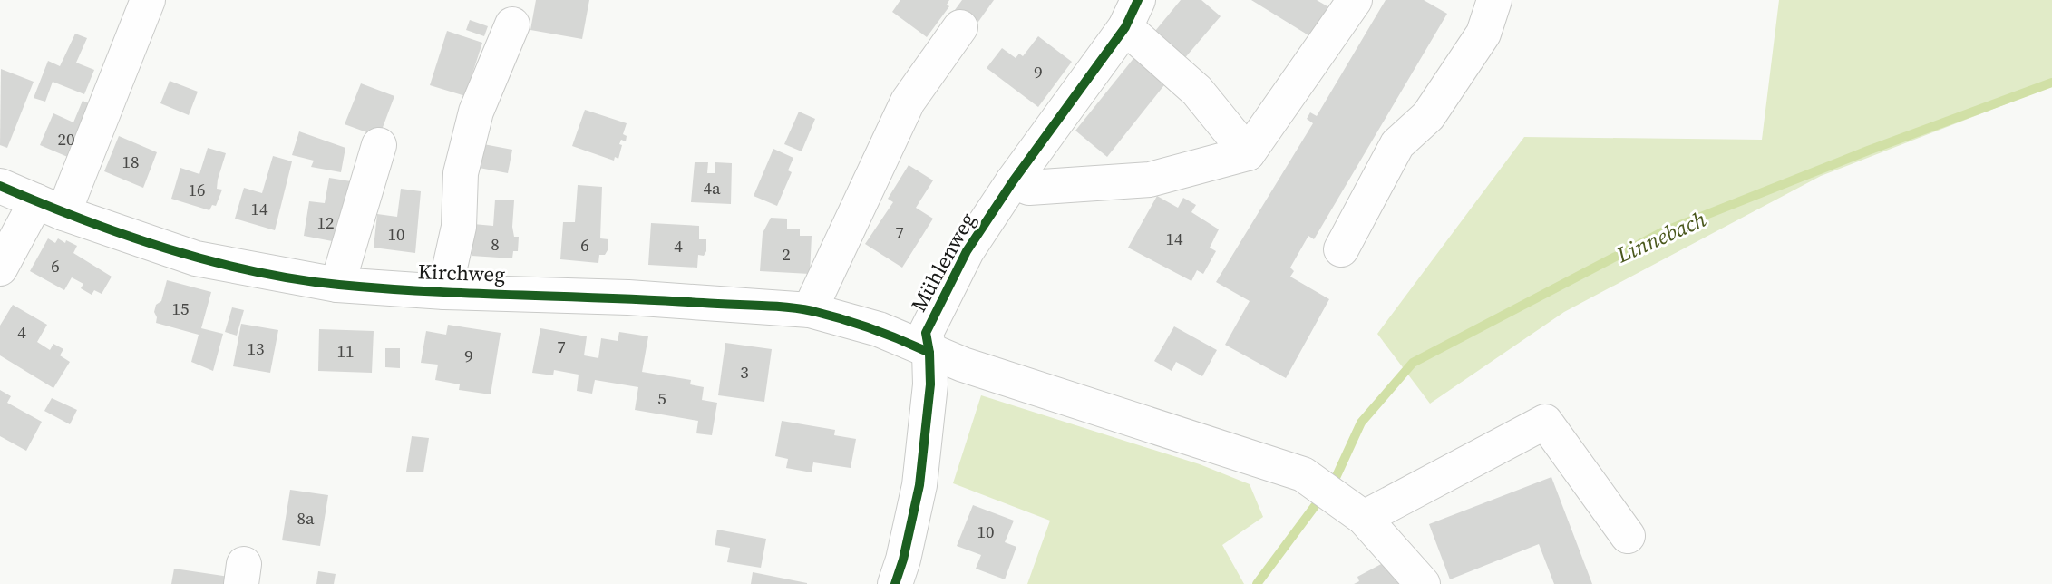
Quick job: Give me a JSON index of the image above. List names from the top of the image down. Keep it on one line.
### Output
{"streets":{"street":["Mühlenweg","Kirchweg"]},"crossings":[["Mühlenweg","Kirchweg"]],"water":["Linnebach"],"house_numbers":["9","20","18","4a","16","14","12","7","10","14","8","6","4","2","6","15","4","7","13","11","9","3","5","8a","10"]}
